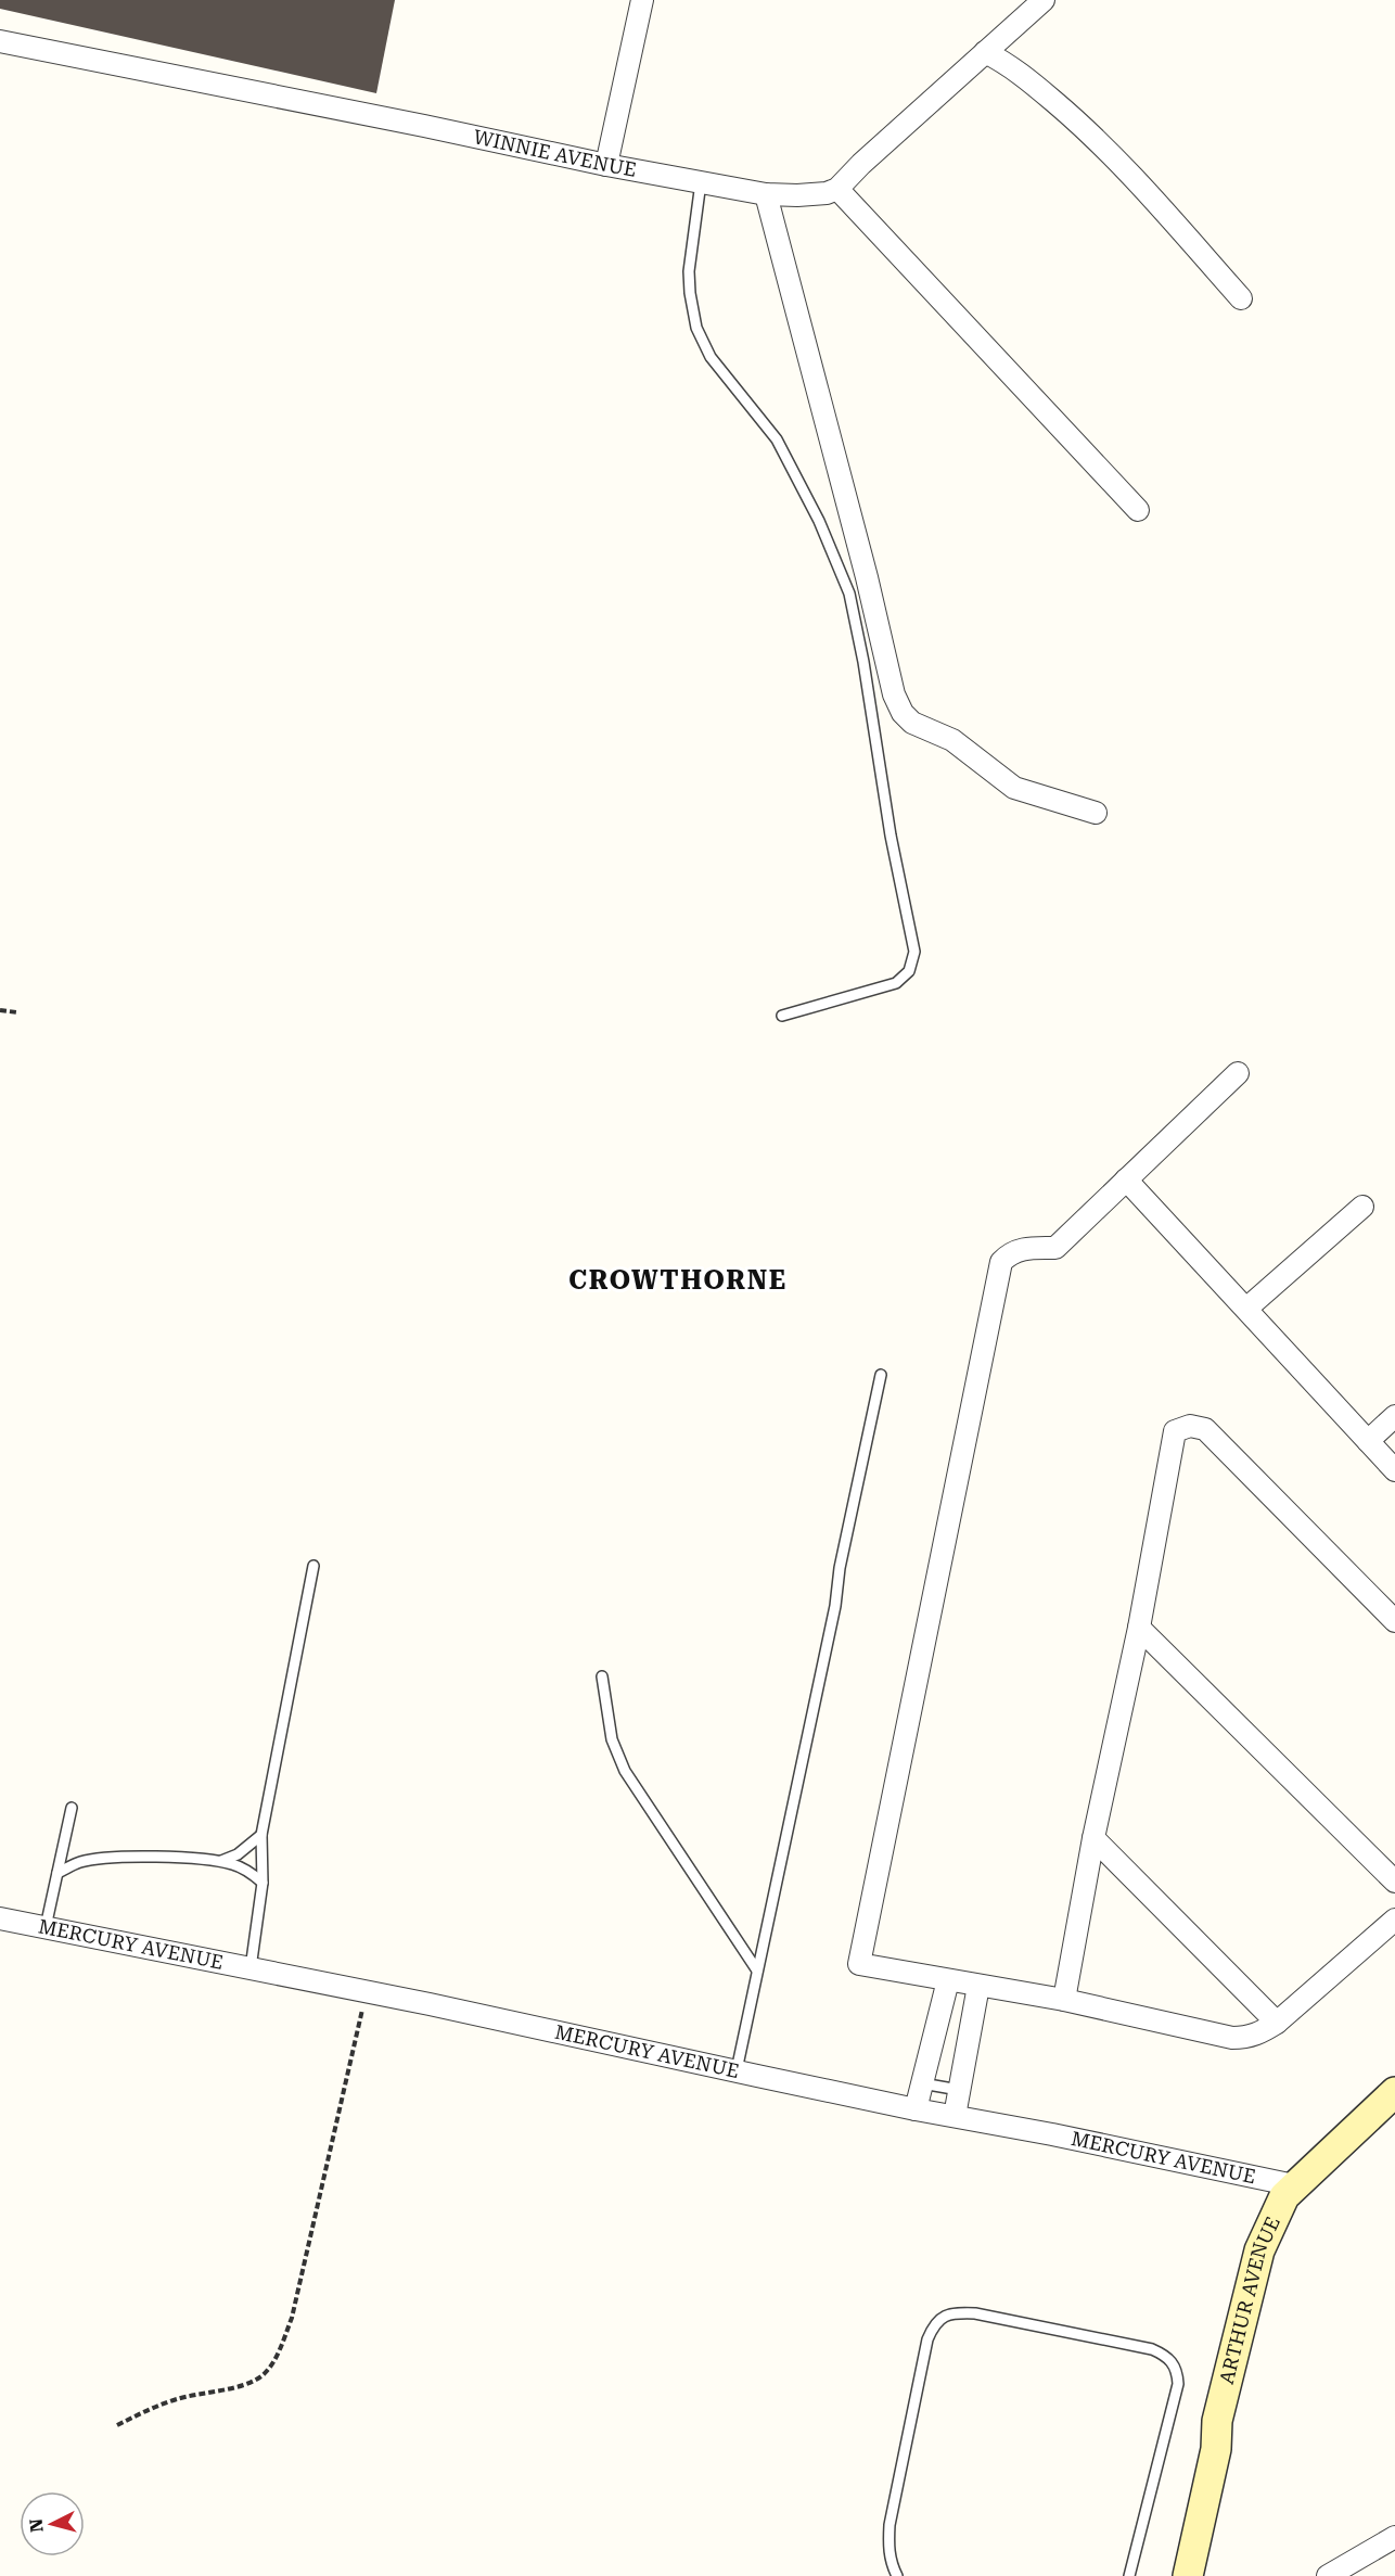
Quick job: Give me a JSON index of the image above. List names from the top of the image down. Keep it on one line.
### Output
{"streets":{"main road":["ARTHUR AVENUE"],"street":["WINNIE AVENUE","MERCURY AVENUE"]},"crossings":[["MERCURY AVENUE","ARTHUR AVENUE"]],"districts":["CROWTHORNE"],"north":"left"}
